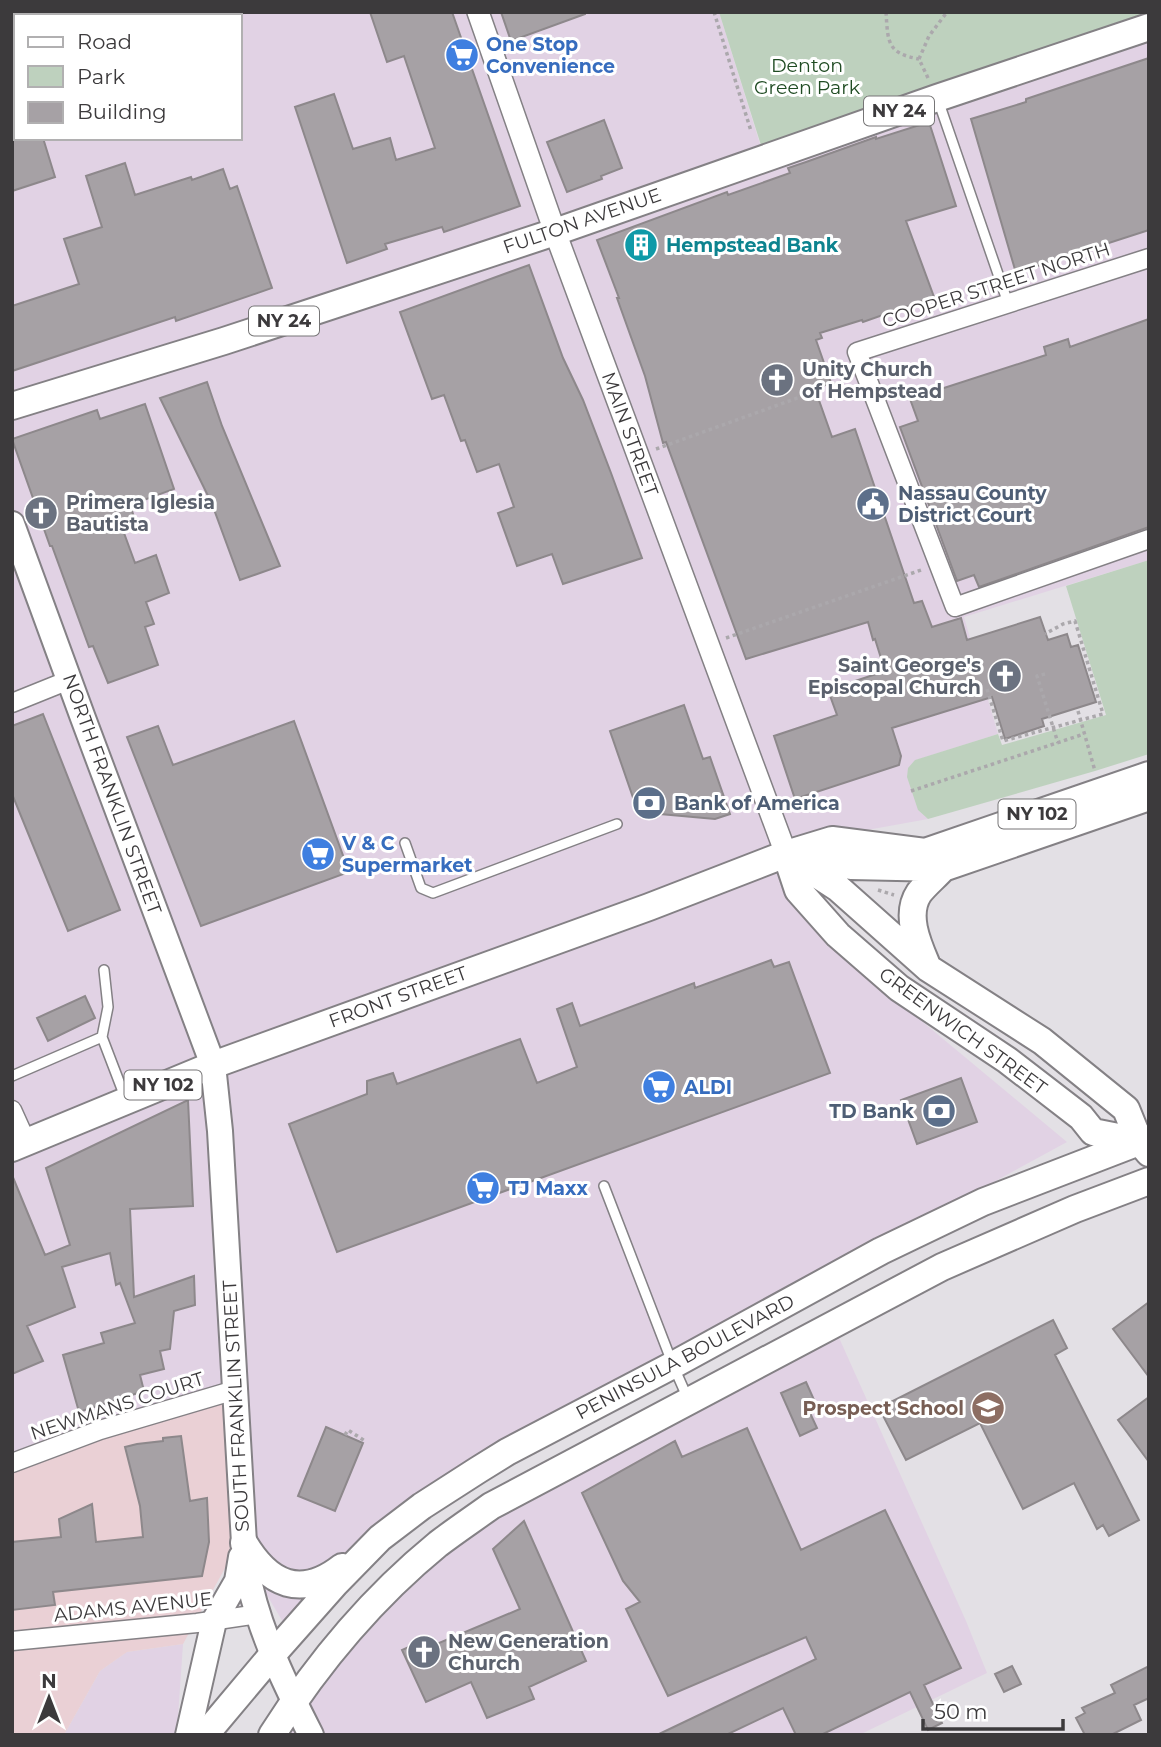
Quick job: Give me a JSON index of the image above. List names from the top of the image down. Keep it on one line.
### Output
{"streets":{"main road":["NY 24","FULTON AVENUE","NORTH FRANKLIN STREET","NY 102","FRONT STREET","GREENWICH STREET","PENINSULA BOULEVARD","SOUTH FRANKLIN STREET"],"street":["COOPER STREET NORTH","MAIN STREET","NEWMANS COURT","ADAMS AVENUE"]},"crossings":[["FULTON AVENUE","MAIN STREET"],["MAIN STREET","NY 102"],["MAIN STREET","FRONT STREET"],["MAIN STREET","GREENWICH STREET"],["NORTH FRANKLIN STREET","FRONT STREET"],["NORTH FRANKLIN STREET","SOUTH FRANKLIN STREET"],["NY 102","FRONT STREET"],["NY 102","GREENWICH STREET"],["FRONT STREET","GREENWICH STREET"],["FRONT STREET","SOUTH FRANKLIN STREET"],["GREENWICH STREET","PENINSULA BOULEVARD"],["PENINSULA BOULEVARD","SOUTH FRANKLIN STREET"],["NEWMANS COURT","SOUTH FRANKLIN STREET"],["SOUTH FRANKLIN STREET","ADAMS AVENUE"]],"parks":["Denton Green Park"],"places":{"supermarket":["One Stop Convenience","V & C Supermarket","ALDI","TJ Maxx"],"building":["Hempstead Bank"],"church":["Unity Church of Hempstead","Primera Iglesia Bautista","Saint George's Episcopal Church","New Generation Church"],"public building":["Nassau County District Court"],"bank":["Bank of America","TD Bank"],"school or university":["Prospect School"]},"legend":["Road","Park","Building"],"scale_bar":"50 m","north":"top"}
